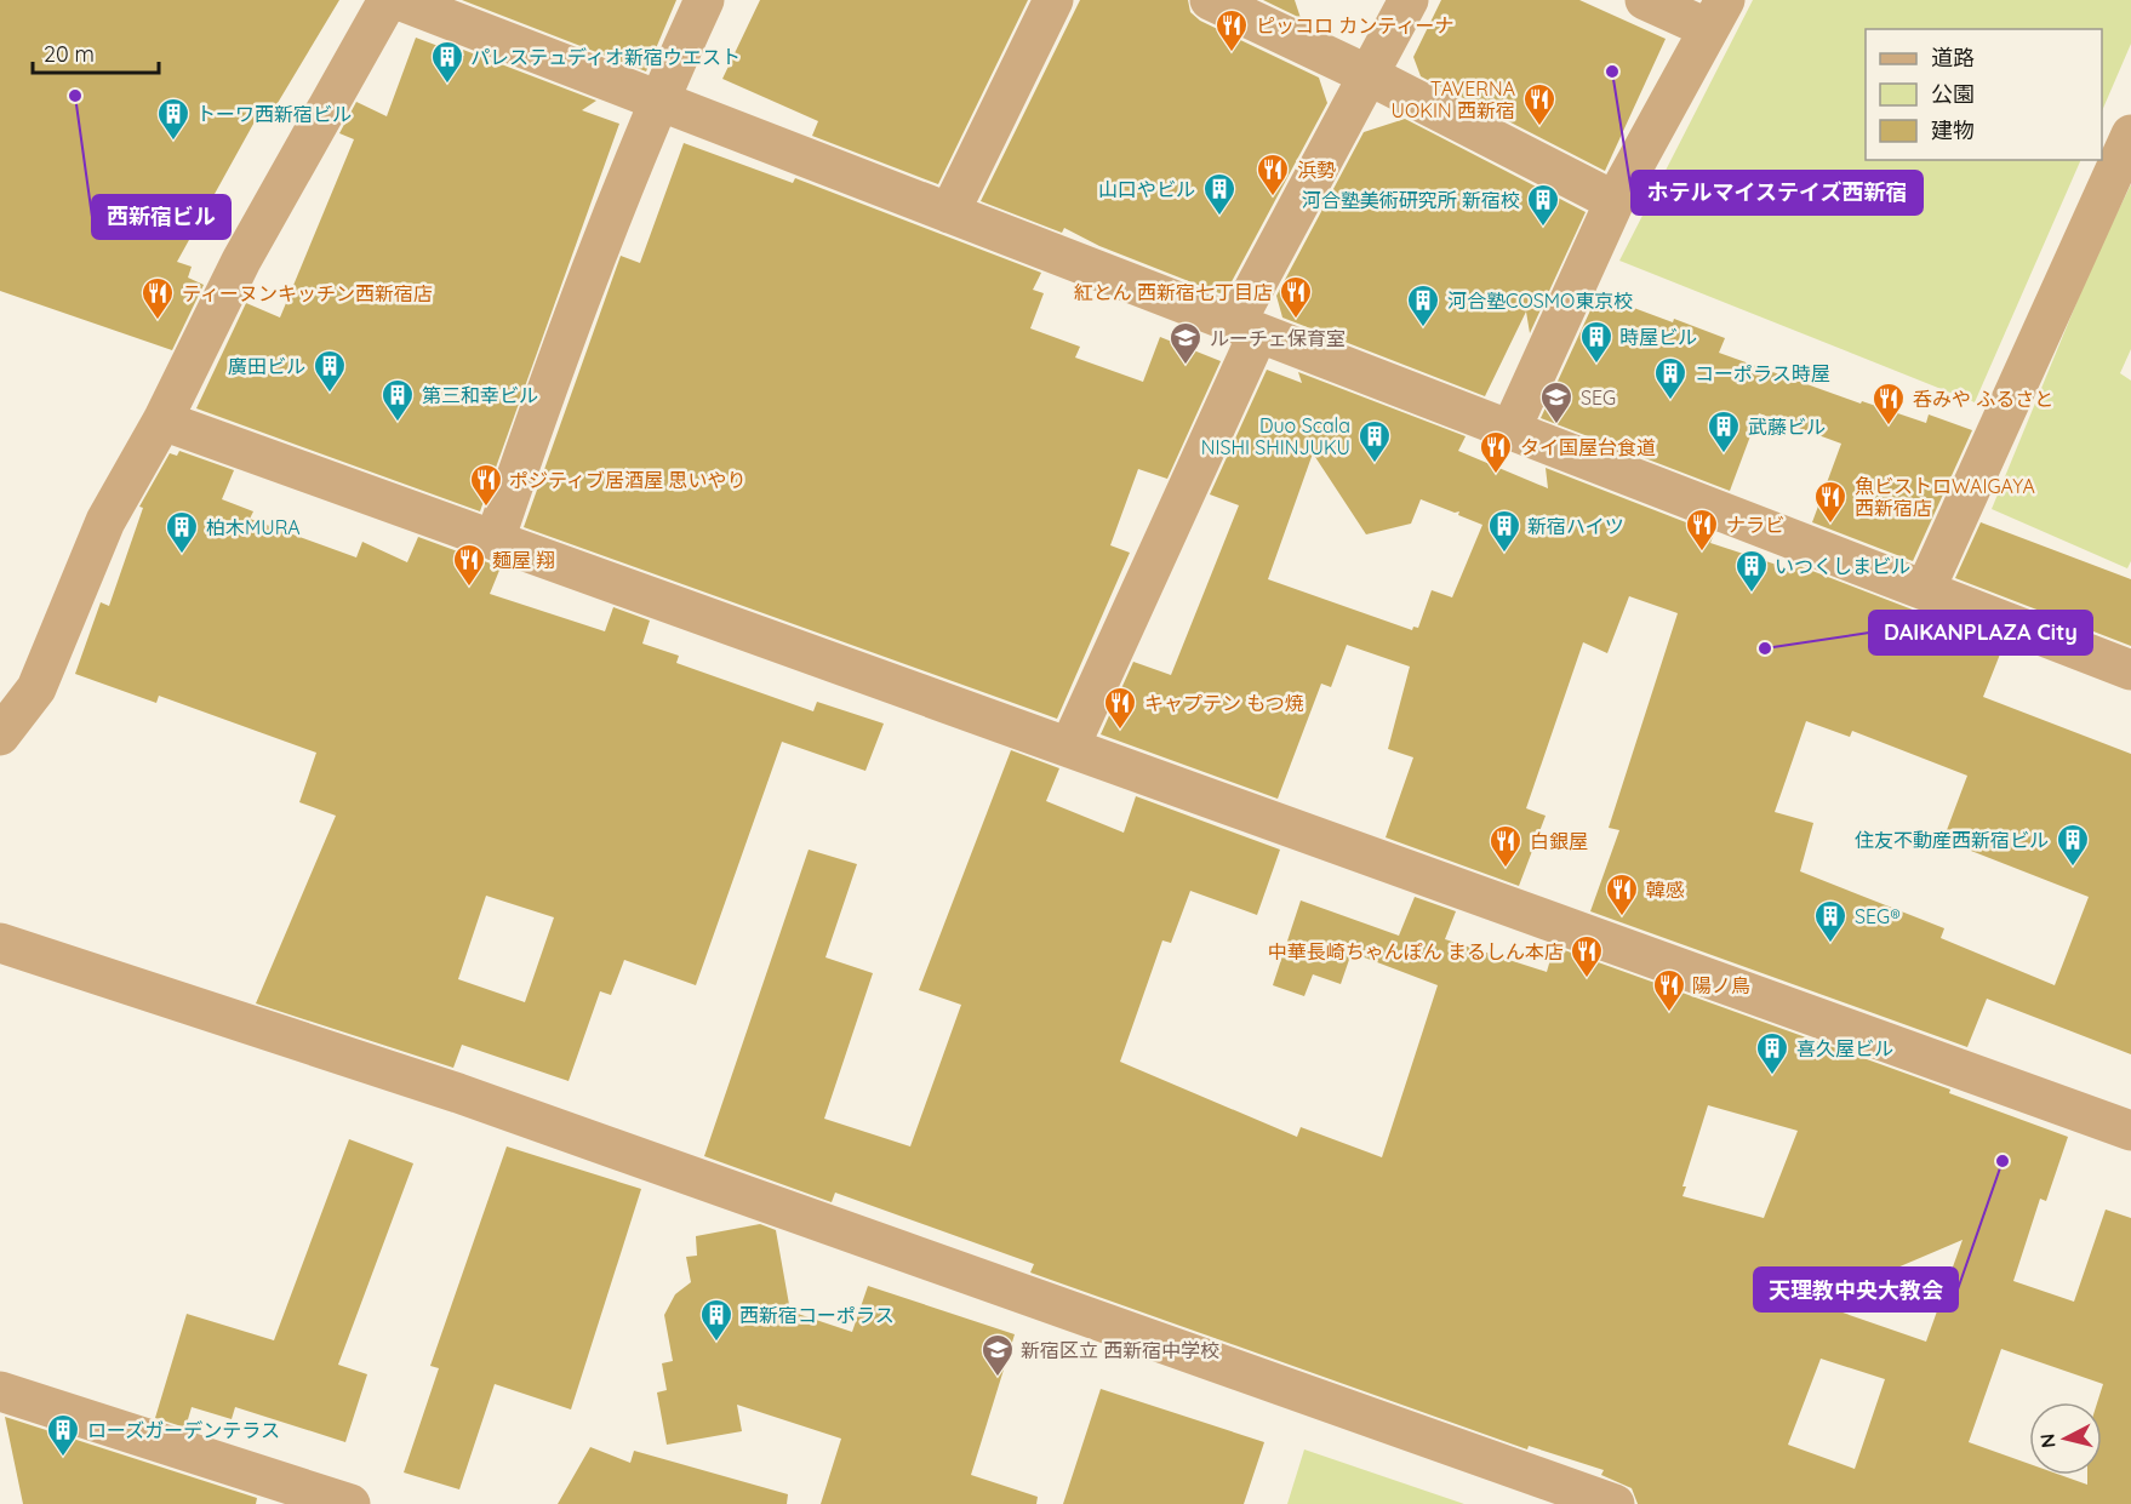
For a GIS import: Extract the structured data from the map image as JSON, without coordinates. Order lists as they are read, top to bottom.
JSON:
{
  "places": {
    "restaurant": [
      "ピッコロ カンティーナ",
      "TAVERNA UOKIN 西新宿",
      "浜勢",
      "紅とん 西新宿七丁目店",
      "ティーヌンキッチン西新宿店",
      "呑みや ふるさと",
      "タイ国屋台食道",
      "ポジティブ居酒屋 思いやり",
      "魚ビストロWAIGAYA 西新宿店",
      "ナラビ",
      "麺屋 翔",
      "キャプテン もつ焼",
      "白銀屋",
      "韓感",
      "中華長崎ちゃんぽん まるしん本店",
      "陽ノ鳥"
    ],
    "other": [
      "ホテルマイステイズ西新宿",
      "西新宿ビル",
      "DAIKANPLAZA City",
      "天理教中央大教会"
    ],
    "building": [
      "パレステュディオ新宿ウエスト",
      "トーワ西新宿ビル",
      "山口やビル",
      "河合塾美術研究所 新宿校",
      "河合塾COSMO東京校",
      "時屋ビル",
      "廣田ビル",
      "コーポラス時屋",
      "第三和幸ビル",
      "武藤ビル",
      "Duo Scala NISHI SHINJUKU",
      "新宿ハイツ",
      "柏木MURA",
      "いつくしまビル",
      "住友不動産西新宿ビル",
      "SEG®",
      "喜久屋ビル",
      "西新宿コーポラス",
      "ローズガーデンテラス"
    ],
    "school or university": ["ルーチェ保育室", "SEG", "新宿区立 西新宿中学校"]
  },
  "legend": ["道路", "公園", "建物"],
  "scale_bar": "20 m",
  "north": "left"
}
